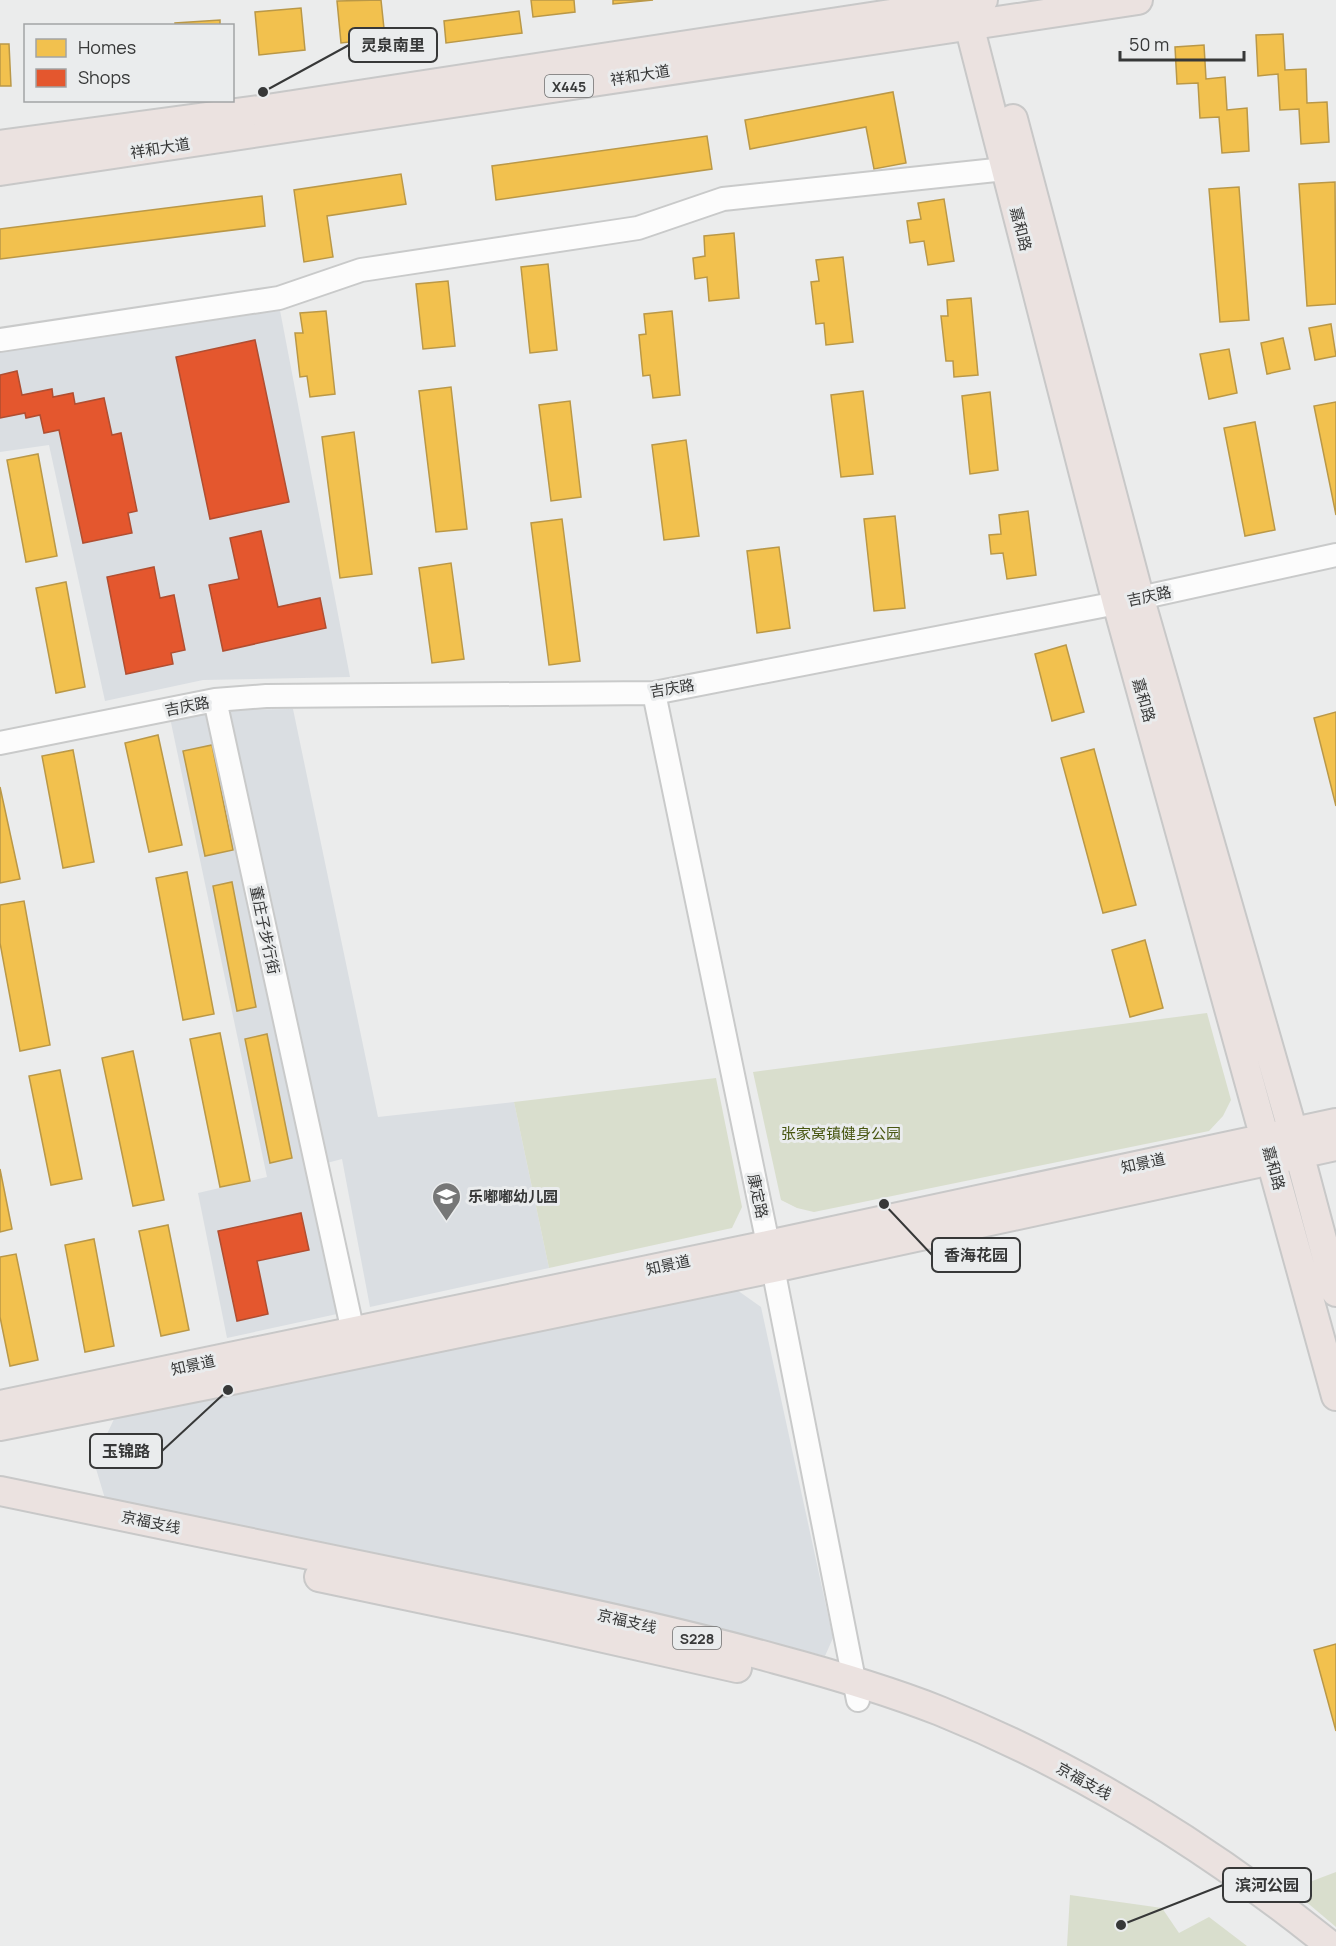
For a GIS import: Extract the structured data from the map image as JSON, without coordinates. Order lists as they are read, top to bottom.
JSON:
{
  "streets": {
    "main road": [
      "祥和大道",
      "X445",
      "嘉和路",
      "知景道",
      "京福支线",
      "S228"
    ],
    "street": ["吉庆路", "董庄子步行街", "康定路"]
  },
  "crossings": [
    ["祥和大道", "嘉和路"],
    ["嘉和路", "吉庆路"],
    ["嘉和路", "知景道"],
    ["吉庆路", "董庄子步行街"],
    ["吉庆路", "康定路"],
    ["董庄子步行街", "知景道"],
    ["知景道", "康定路"],
    ["康定路", "京福支线"]
  ],
  "parks": ["张家窝镇健身公园"],
  "places": {
    "other": [
      "灵泉南里",
      "香海花园",
      "玉锦路",
      "滨河公园"
    ],
    "school or university": ["乐嘟嘟幼儿园"]
  },
  "legend": ["Homes", "Shops"],
  "scale_bar": "50 m"
}
